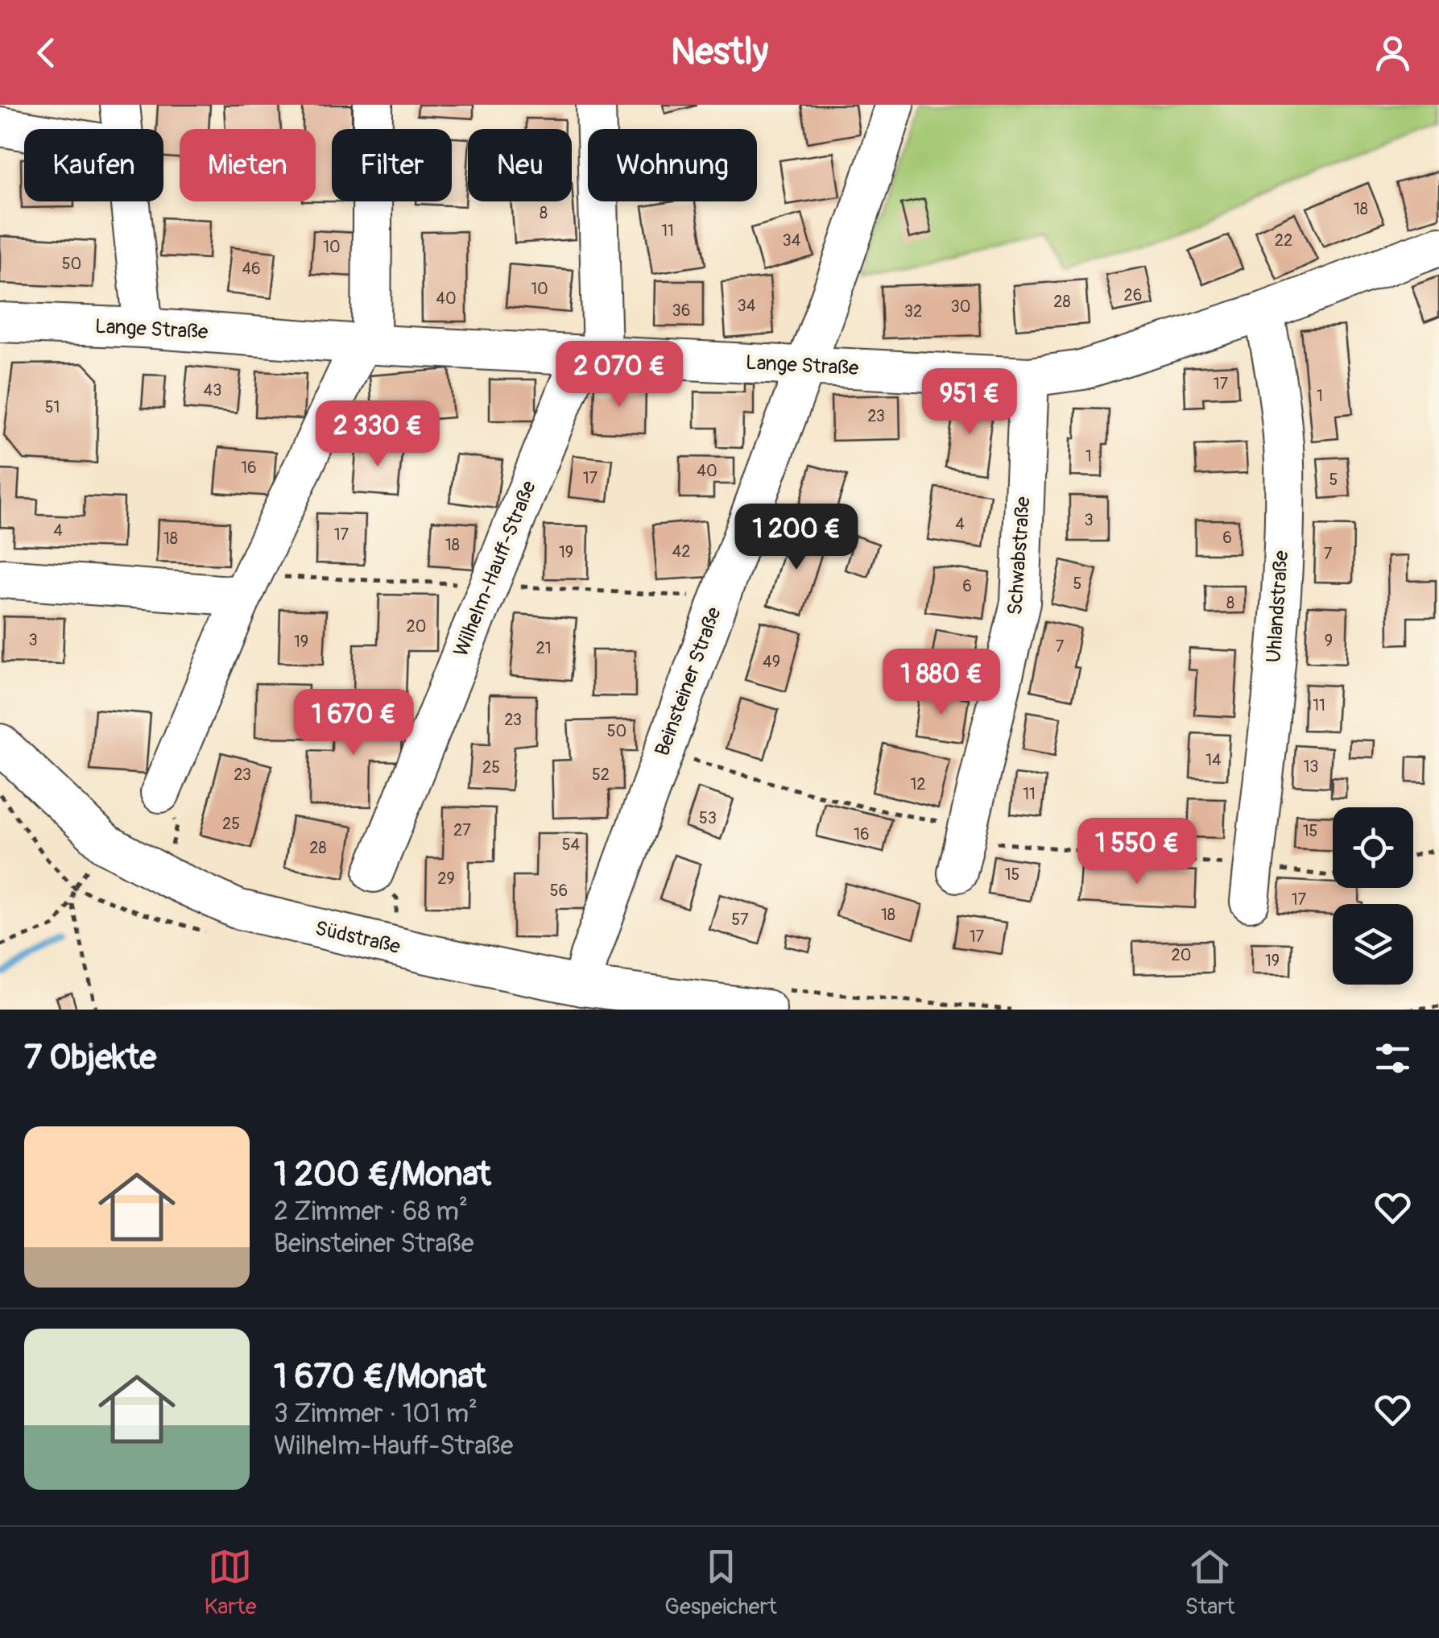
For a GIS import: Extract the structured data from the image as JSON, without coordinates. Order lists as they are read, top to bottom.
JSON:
{
  "streets": {
    "street": [
      "Lange Straße",
      "Schwabstraße",
      "Wilhelm-Hauff-Straße",
      "Uhlandstraße",
      "Beinsteiner Straße",
      "Südstraße"
    ]
  },
  "crossings": [
    ["Lange Straße", "Schwabstraße"],
    ["Lange Straße", "Wilhelm-Hauff-Straße"],
    ["Lange Straße", "Uhlandstraße"],
    ["Lange Straße", "Beinsteiner Straße"],
    ["Beinsteiner Straße", "Südstraße"]
  ],
  "house_numbers": [
    "18",
    "8",
    "11",
    "34",
    "22",
    "10",
    "50",
    "46",
    "10",
    "26",
    "40",
    "28",
    "34",
    "30",
    "36",
    "32",
    "17",
    "43",
    "1",
    "51",
    "23",
    "1",
    "16",
    "40",
    "17",
    "5",
    "3",
    "4",
    "4",
    "17",
    "6",
    "18",
    "18",
    "42",
    "19",
    "7",
    "5",
    "6",
    "8",
    "20",
    "3",
    "9",
    "19",
    "7",
    "21",
    "49",
    "11",
    "23",
    "50",
    "14",
    "13",
    "25",
    "23",
    "52",
    "12",
    "11",
    "53",
    "25",
    "27",
    "15",
    "16",
    "54",
    "28",
    "15",
    "29",
    "56",
    "17",
    "18",
    "57",
    "17",
    "20",
    "19"
  ],
  "page": {
    "header": "Nestly",
    "chip": [
      "Kaufen",
      "Mieten",
      "Filter",
      "Neu",
      "Wohnung"
    ],
    "price": [
      "2 070 €",
      "951 €",
      "2 330 €",
      "1 200 €",
      "1 880 €",
      "1 670 €",
      "1 550 €"
    ],
    "heading": "7 Objekte",
    "list": [
      {
        "name": "1 200 €/Monat",
        "note": "2 Zimmer · 68 m² · Beinsteiner Straße"
      },
      {
        "name": "1 670 €/Monat",
        "note": "3 Zimmer · 101 m² · Wilhelm-Hauff-Straße"
      }
    ],
    "tabs": ["Karte", "Gespeichert", "Start"]
  }
}
